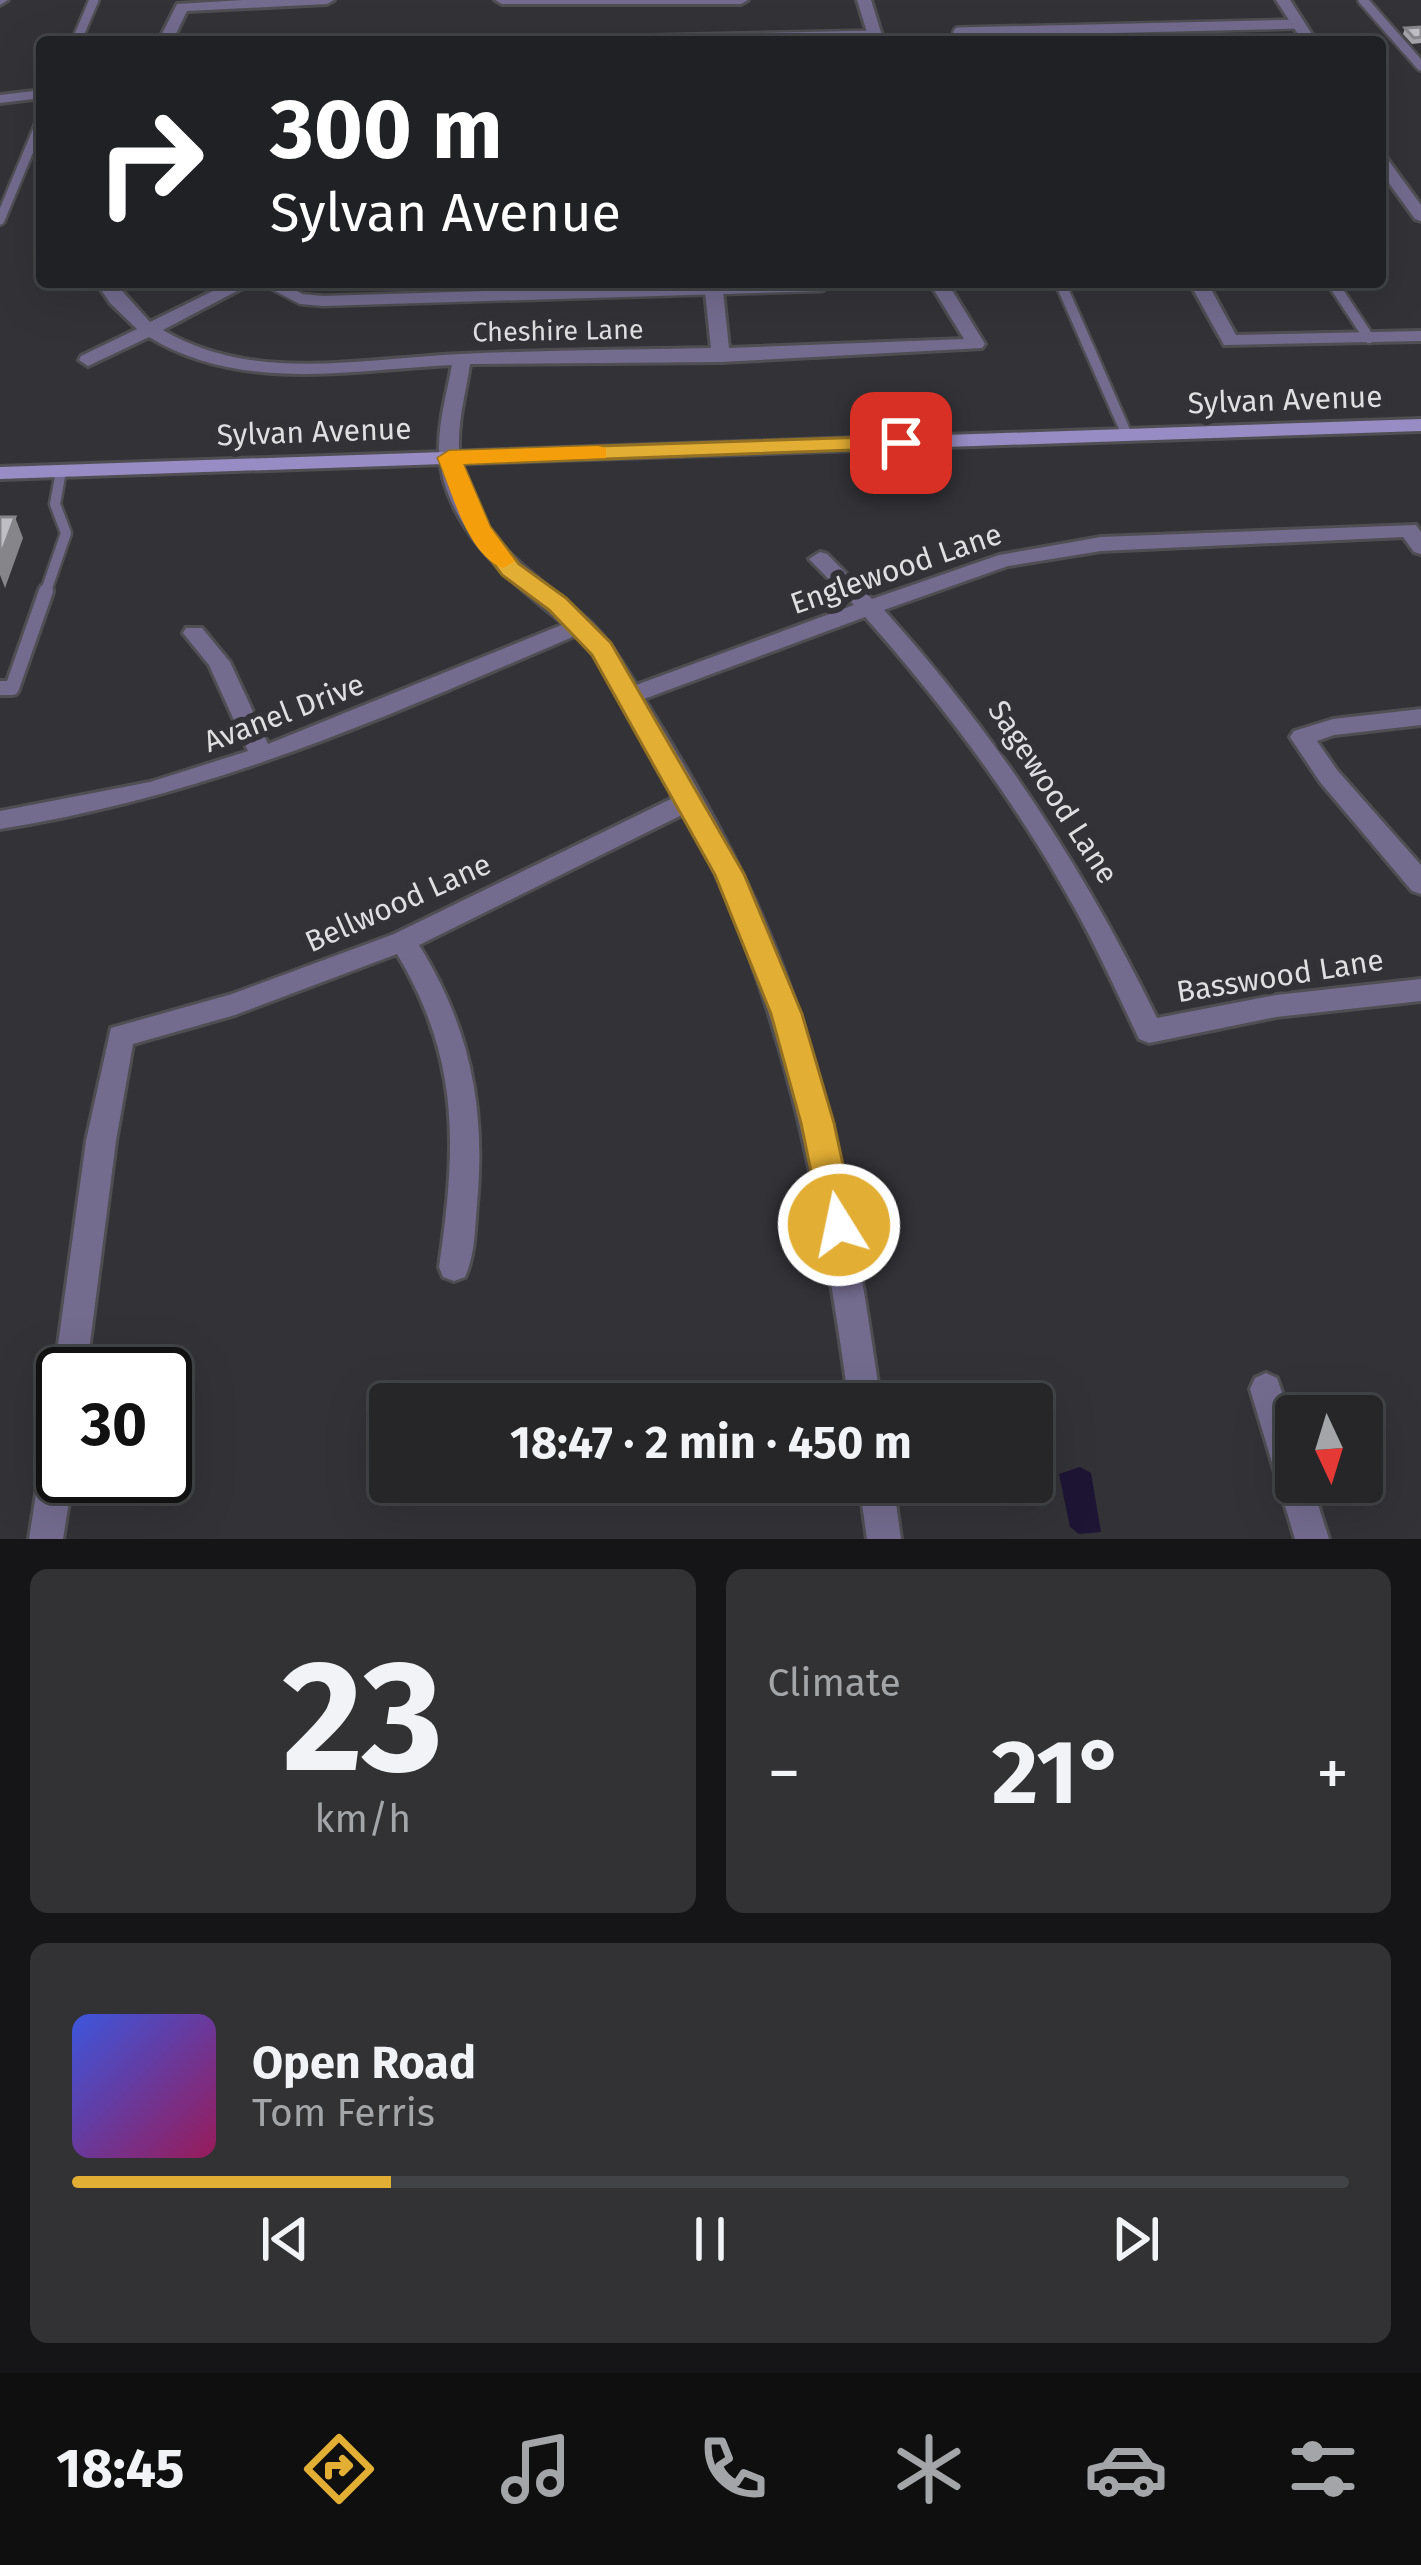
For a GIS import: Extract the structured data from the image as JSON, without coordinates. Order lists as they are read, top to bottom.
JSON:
{
  "streets": {
    "main road": ["Sylvan Avenue"],
    "street": [
      "Cheshire Lane",
      "Englewood Lane",
      "Avanel Drive",
      "Sagewood Lane",
      "Bellwood Lane",
      "Basswood Lane"
    ]
  },
  "crossings": [
    ["Englewood Lane", "Sagewood Lane"],
    ["Sagewood Lane", "Basswood Lane"]
  ],
  "north": "bottom",
  "page": {
    "turn": ["300 m", "Sylvan Avenue"],
    "limit": "30",
    "trip": "18:47 · 2 min · 450 m",
    "tile": [
      ["23", "km/h"],
      "Climate"
    ],
    "heat": ["−", "21°", "+"],
    "song": ["Open Road", "Tom Ferris"],
    "tabs": "18:45"
  }
}
